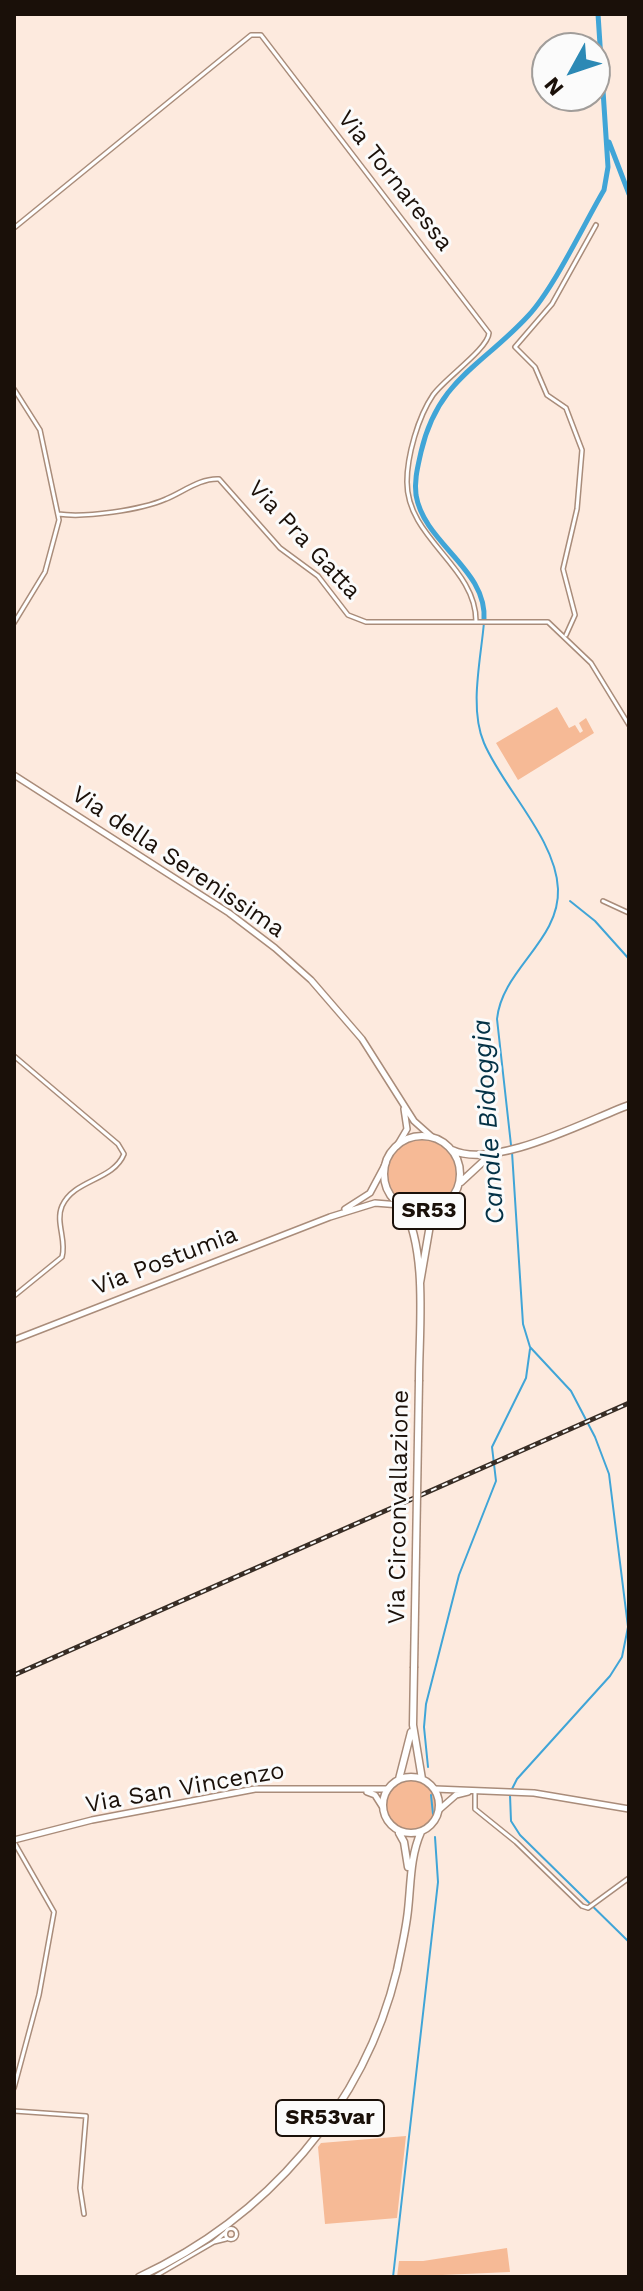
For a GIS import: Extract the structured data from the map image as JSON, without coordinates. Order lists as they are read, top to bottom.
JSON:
{
  "streets": {
    "main road": [
      "Via della Serenissima",
      "SR53",
      "Via Postumia",
      "Via Circonvallazione",
      "Via San Vincenzo",
      "SR53var"
    ],
    "street": ["Via Tornaressa", "Via Pra Gatta"]
  },
  "crossings": [
    ["Via Tornaressa", "Via Pra Gatta"],
    ["Via della Serenissima", "SR53"],
    ["Via della Serenissima", "Via Postumia"],
    ["Via della Serenissima", "Via Circonvallazione"],
    ["SR53", "Via Postumia"],
    ["SR53", "Via Circonvallazione"],
    ["Via Postumia", "Via Circonvallazione"],
    ["Via Circonvallazione", "Via San Vincenzo"],
    ["Via Circonvallazione", "SR53var"],
    ["Via San Vincenzo", "SR53var"]
  ],
  "water": ["Canale Bidoggia"],
  "north": "bottom left"
}
